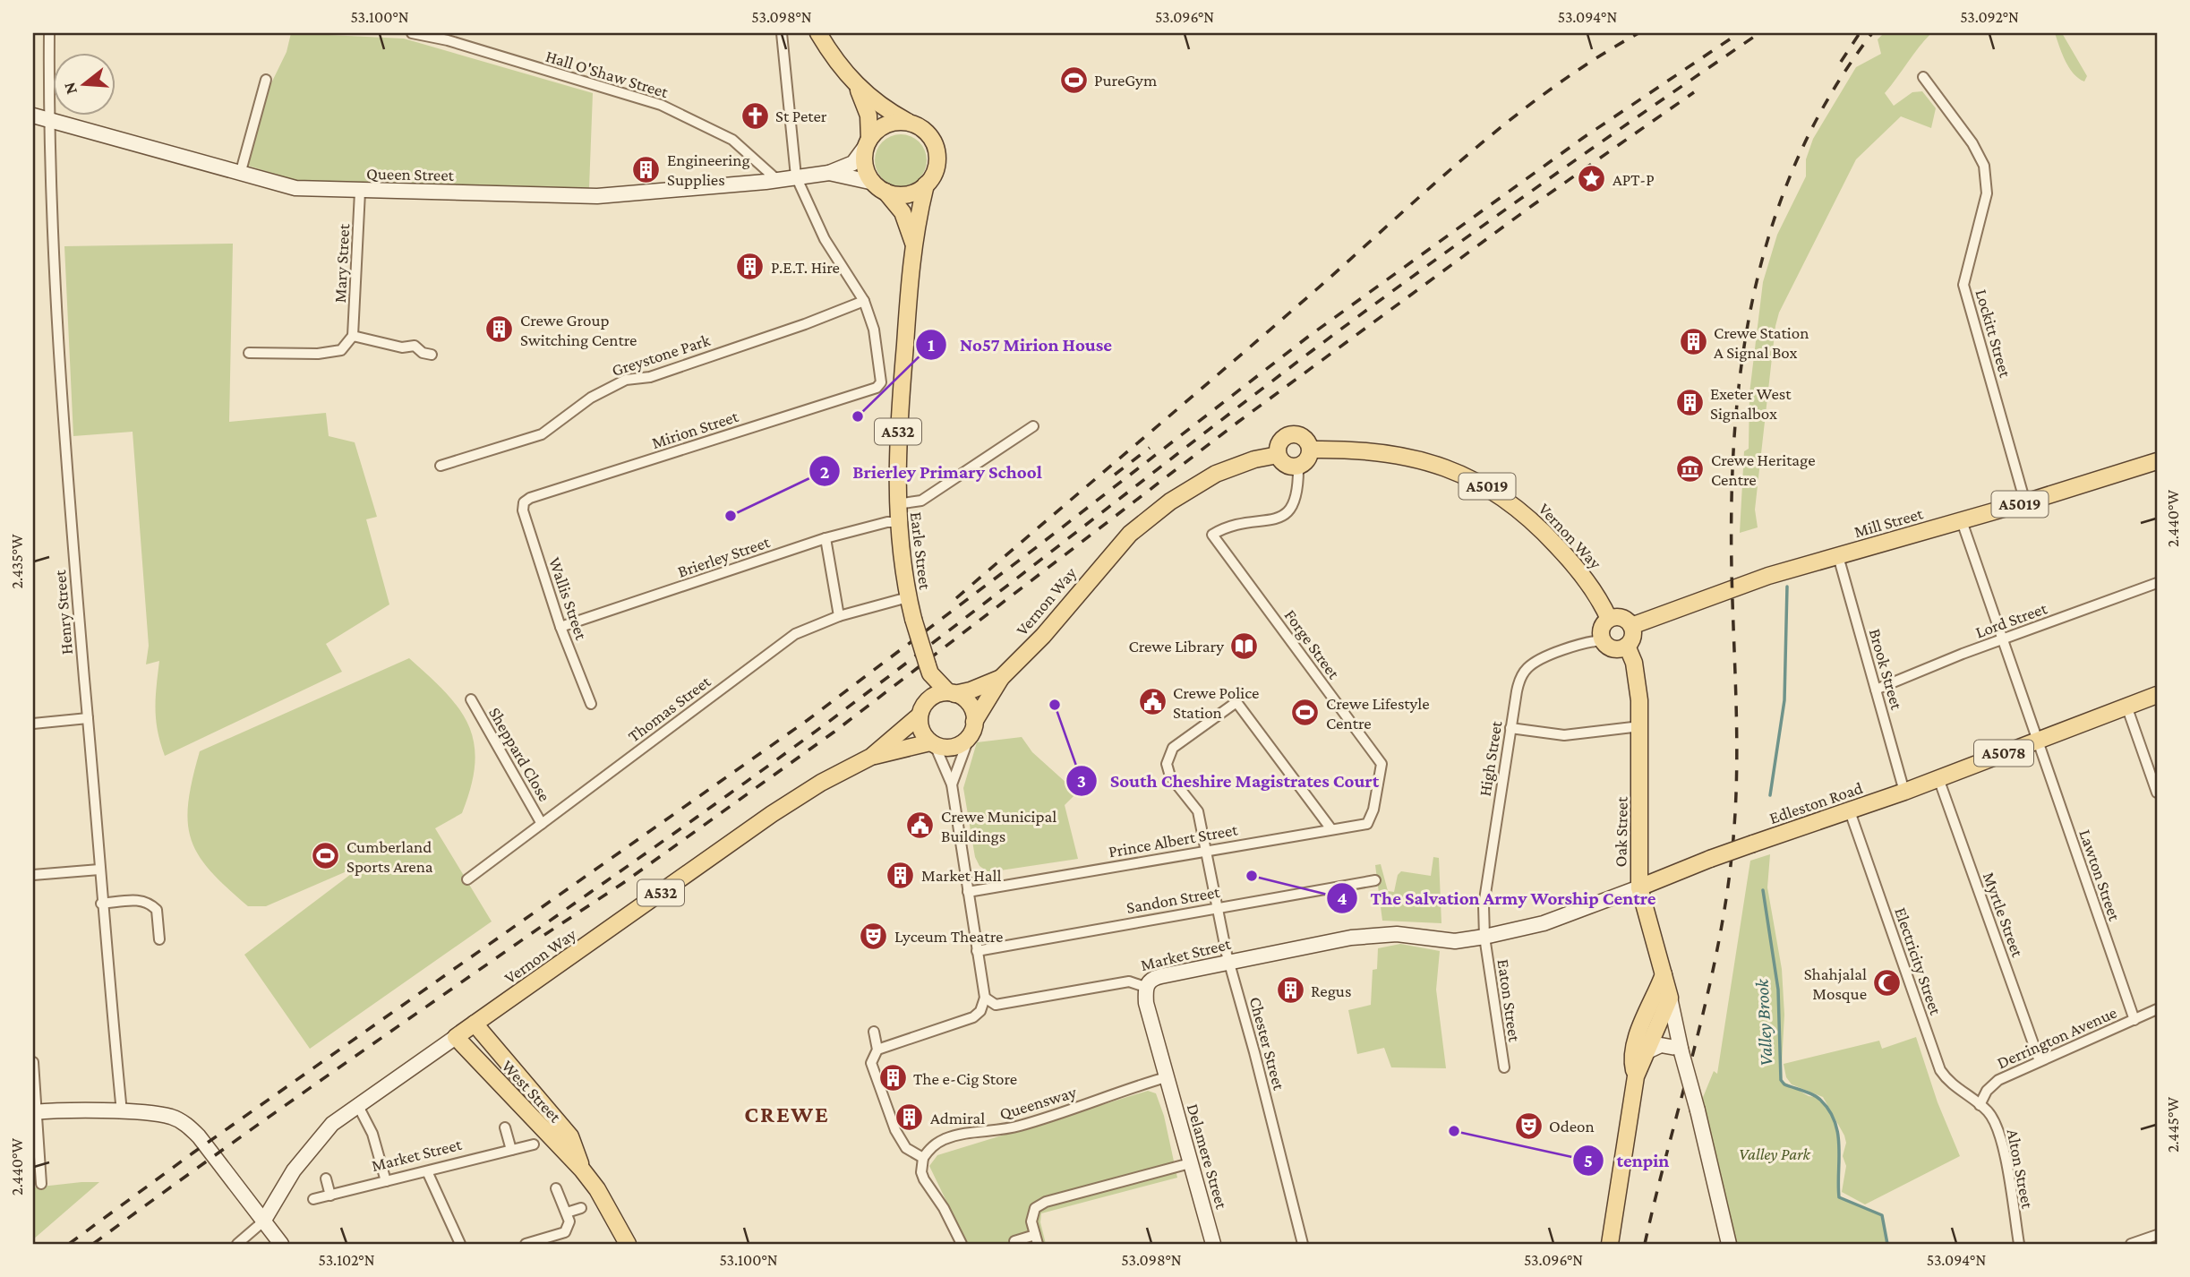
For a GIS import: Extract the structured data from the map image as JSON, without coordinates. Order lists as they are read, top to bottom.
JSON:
{
  "streets": {
    "main road": [
      "A532",
      "A5019",
      "Mill Street",
      "Vernon Way",
      "Earle Street",
      "A5078",
      "Edleston Road",
      "Oak Street",
      "West Street"
    ],
    "street": [
      "Hall O'Shaw Street",
      "Queen Street",
      "Mary Street",
      "Lockitt Street",
      "Greystone Park",
      "Mirion Street",
      "Brierley Street",
      "Wallis Street",
      "Henry Street",
      "Lord Street",
      "Forge Street",
      "Brook Street",
      "Thomas Street",
      "Sheppard Close",
      "High Street",
      "Prince Albert Street",
      "Lawton Street",
      "Sandon Street",
      "Myrtle Street",
      "Market Street",
      "Electricity Street",
      "Eaton Street",
      "Derrington Avenue",
      "Chester Street",
      "Queensway",
      "Delamere Street",
      "Alton Street"
    ]
  },
  "crossings": [
    ["Hall O'Shaw Street", "Queen Street"],
    ["Queen Street", "Mary Street"],
    ["Queen Street", "Henry Street"],
    ["Lockitt Street", "Mill Street"],
    ["Greystone Park", "Mirion Street"],
    ["Mirion Street", "Wallis Street"],
    ["Mill Street", "Vernon Way"],
    ["Mill Street", "Brook Street"],
    ["Mill Street", "High Street"],
    ["Mill Street", "Oak Street"],
    ["Mill Street", "Lawton Street"],
    ["Vernon Way", "Earle Street"],
    ["Vernon Way", "Forge Street"],
    ["Vernon Way", "High Street"],
    ["Vernon Way", "Oak Street"],
    ["Vernon Way", "West Street"],
    ["Earle Street", "Brierley Street"],
    ["Earle Street", "Thomas Street"],
    ["Brierley Street", "Wallis Street"],
    ["Lord Street", "Brook Street"],
    ["Lord Street", "Lawton Street"],
    ["Forge Street", "Prince Albert Street"],
    ["Brook Street", "Edleston Road"],
    ["Thomas Street", "Sheppard Close"],
    ["High Street", "Edleston Road"],
    ["High Street", "Oak Street"],
    ["High Street", "Market Street"],
    ["High Street", "Eaton Street"],
    ["Edleston Road", "Oak Street"],
    ["Edleston Road", "Lawton Street"],
    ["Edleston Road", "Myrtle Street"],
    ["Edleston Road", "Market Street"],
    ["Edleston Road", "Electricity Street"],
    ["Edleston Road", "Eaton Street"],
    ["Prince Albert Street", "Chester Street"],
    ["Lawton Street", "Derrington Avenue"],
    ["Sandon Street", "Chester Street"],
    ["Myrtle Street", "Derrington Avenue"],
    ["Market Street", "Eaton Street"],
    ["Market Street", "Chester Street"],
    ["Market Street", "Delamere Street"],
    ["Electricity Street", "Derrington Avenue"],
    ["Electricity Street", "Alton Street"],
    ["Derrington Avenue", "Alton Street"],
    ["Queensway", "Delamere Street"]
  ],
  "districts": ["CREWE"],
  "water": ["Valley Brook"],
  "parks": ["Valley Park"],
  "places": {
    "sports": ["PureGym", "Crewe Lifestyle Centre", "Cumberland Sports Arena"],
    "church": ["St Peter"],
    "building": [
      "Engineering Supplies",
      "P.E.T. Hire",
      "Crewe Group Switching Centre",
      "Crewe Station A Signal Box",
      "Exeter West Signalbox",
      "Market Hall",
      "Regus",
      "The e-Cig Store",
      "Admiral"
    ],
    "place": ["APT-P"],
    "other": [
      "No57 Mirion House",
      "Brierley Primary School",
      "South Cheshire Magistrates Court",
      "The Salvation Army Worship Centre",
      "tenpin"
    ],
    "museum": ["Crewe Heritage Centre"],
    "library": ["Crewe Library"],
    "public building": ["Crewe Police Station", "Crewe Municipal Buildings"],
    "theatre": ["Lyceum Theatre", "Odeon"],
    "mosque": ["Shahjalal Mosque"]
  },
  "north": "left",
  "coordinates": [
    "53.100°N",
    "53.098°N",
    "53.096°N",
    "53.094°N",
    "53.092°N",
    "2.440°W",
    "2.435°W",
    "2.445°W",
    "53.102°N"
  ]
}
